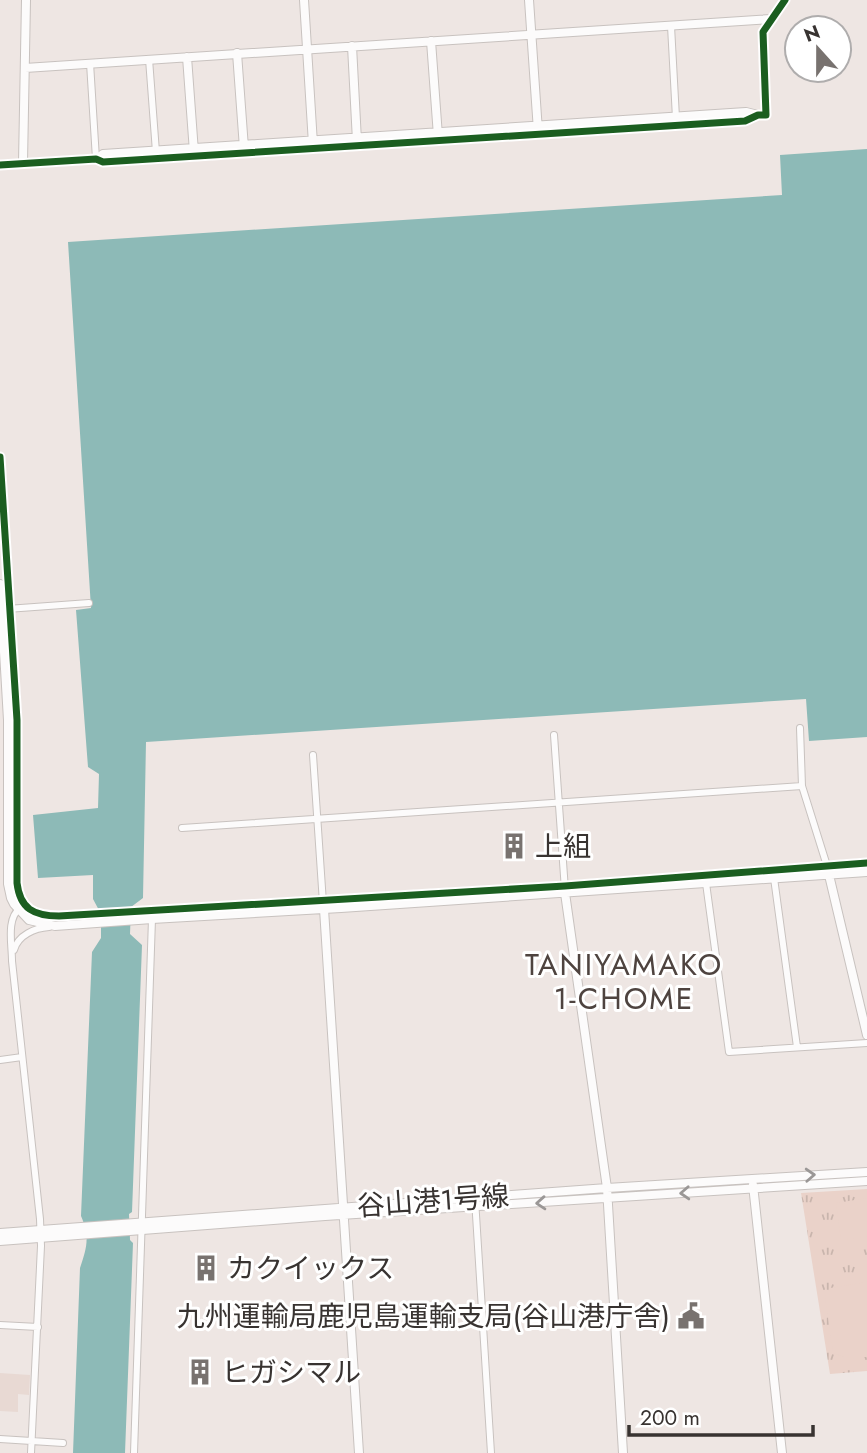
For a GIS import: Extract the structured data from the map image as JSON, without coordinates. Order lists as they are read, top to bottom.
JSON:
{
  "streets": {
    "street": ["谷山港1号線"]
  },
  "districts": ["TANIYAMAKO 1-CHOME"],
  "places": {
    "building": ["上組", "カクイックス", "ヒガシマル"],
    "public building": ["九州運輸局鹿児島運輸支局(谷山港庁舎)"]
  },
  "scale_bar": "200 m",
  "north": "top"
}
